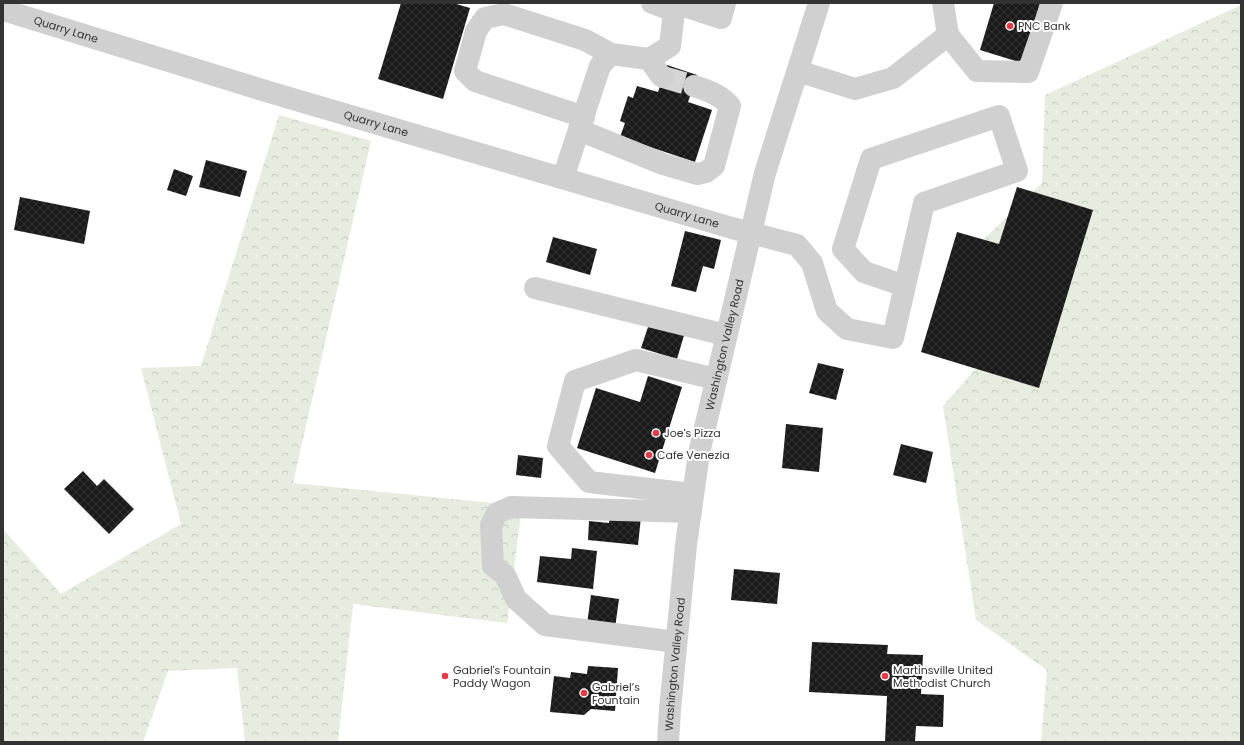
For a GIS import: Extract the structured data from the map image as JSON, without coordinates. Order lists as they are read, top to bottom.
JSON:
{
  "streets": {
    "street": ["Quarry Lane", "Washington Valley Road"]
  },
  "crossings": [
    ["Quarry Lane", "Washington Valley Road"]
  ],
  "places": [
    "PNC Bank",
    "Joe's Pizza",
    "Cafe Venezia",
    "Gabriel's Fountain Paddy Wagon",
    "Martinsville United Methodist Church",
    "Gabriel’s Fountain"
  ]
}
